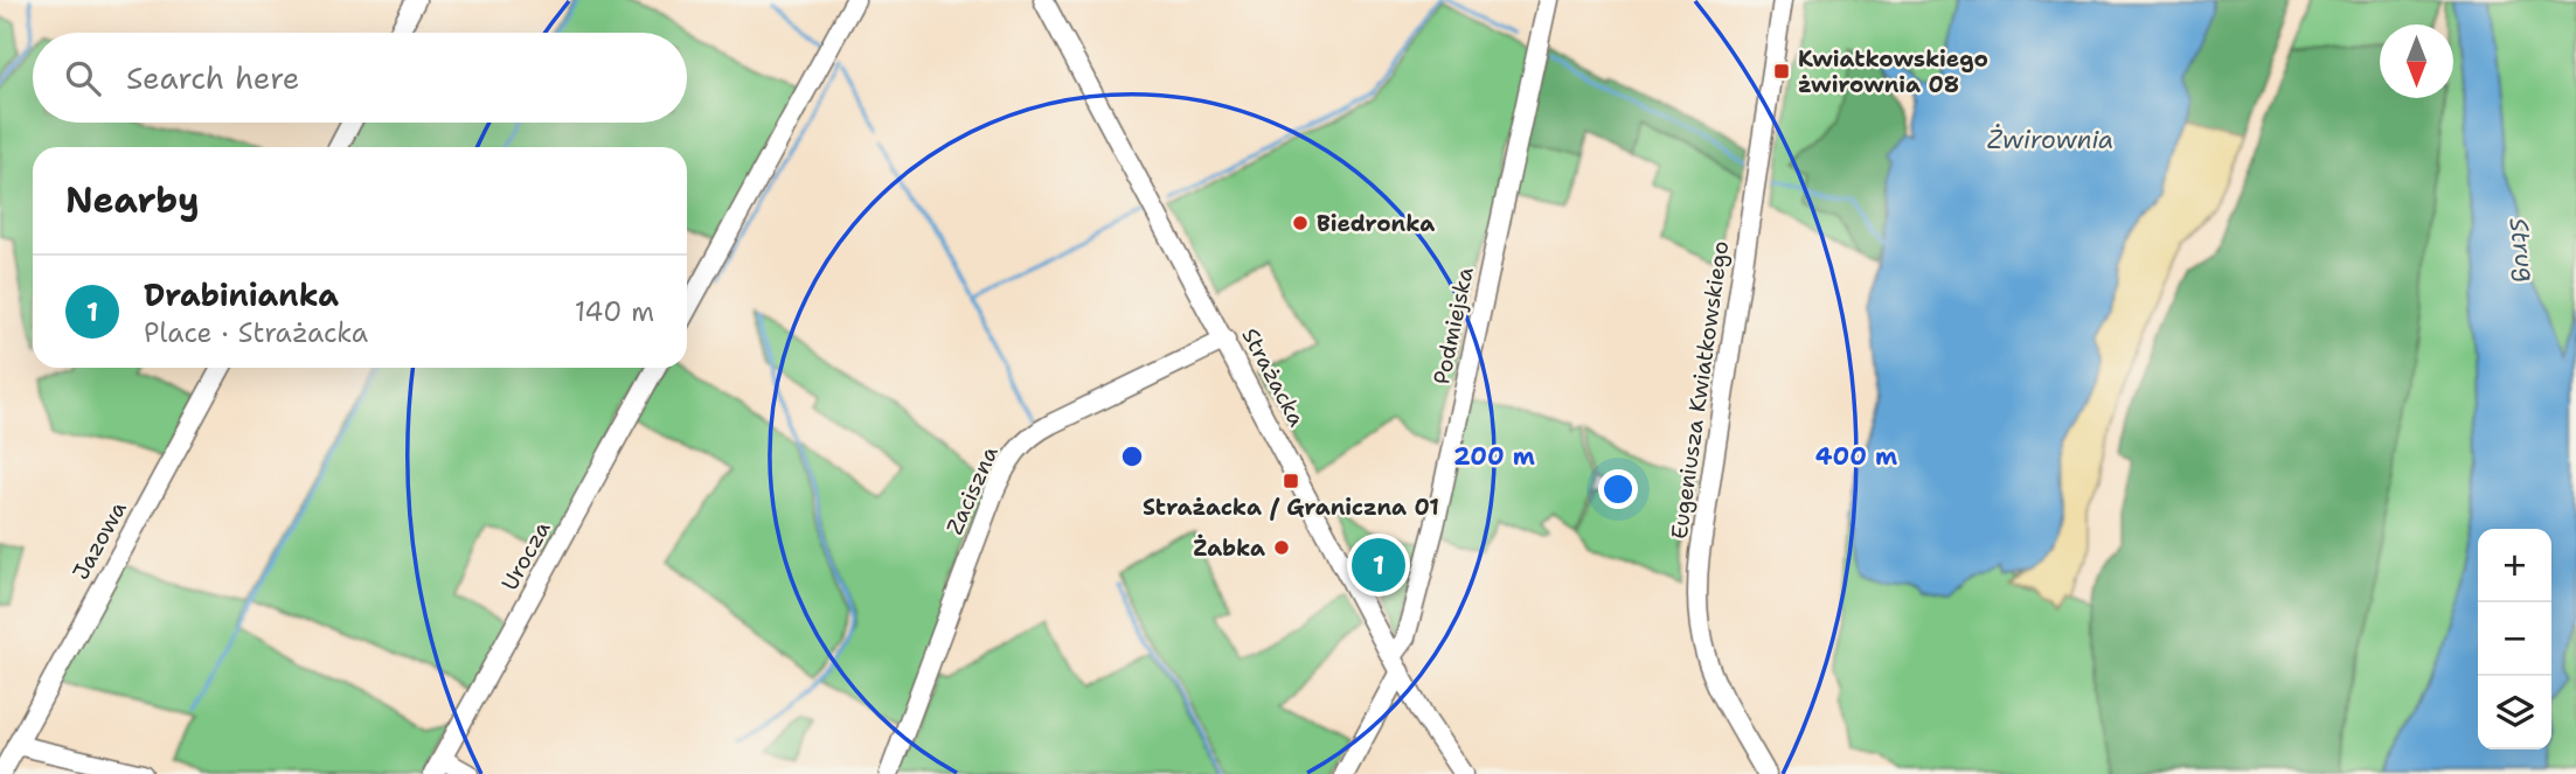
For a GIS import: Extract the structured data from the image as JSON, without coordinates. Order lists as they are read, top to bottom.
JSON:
{
  "streets": {
    "street": [
      "Podmiejska",
      "Strażacka",
      "Eugeniusza Kwiatkowskiego",
      "Zaciszna",
      "Jazowa",
      "Urocza"
    ]
  },
  "crossings": [
    ["Podmiejska", "Strażacka"],
    ["Strażacka", "Zaciszna"]
  ],
  "water": ["Żwirownia", "Strug"],
  "places": {
    "transit": ["Kwiatkowskiego żwirownia 08", "Strażacka / Graniczna 01"],
    "other": ["Biedronka", "Żabka"]
  },
  "north": "bottom",
  "page": {
    "search": "Search here",
    "heading": "Nearby",
    "list": [
      {
        "mark": "1",
        "name": "Drabinianka",
        "note": "Place · Strażacka",
        "value": "140 m"
      }
    ],
    "map_buttons": ["+", "−"],
    "pins": "1"
  },
  "rings": ["200 m", "400 m"]
}
